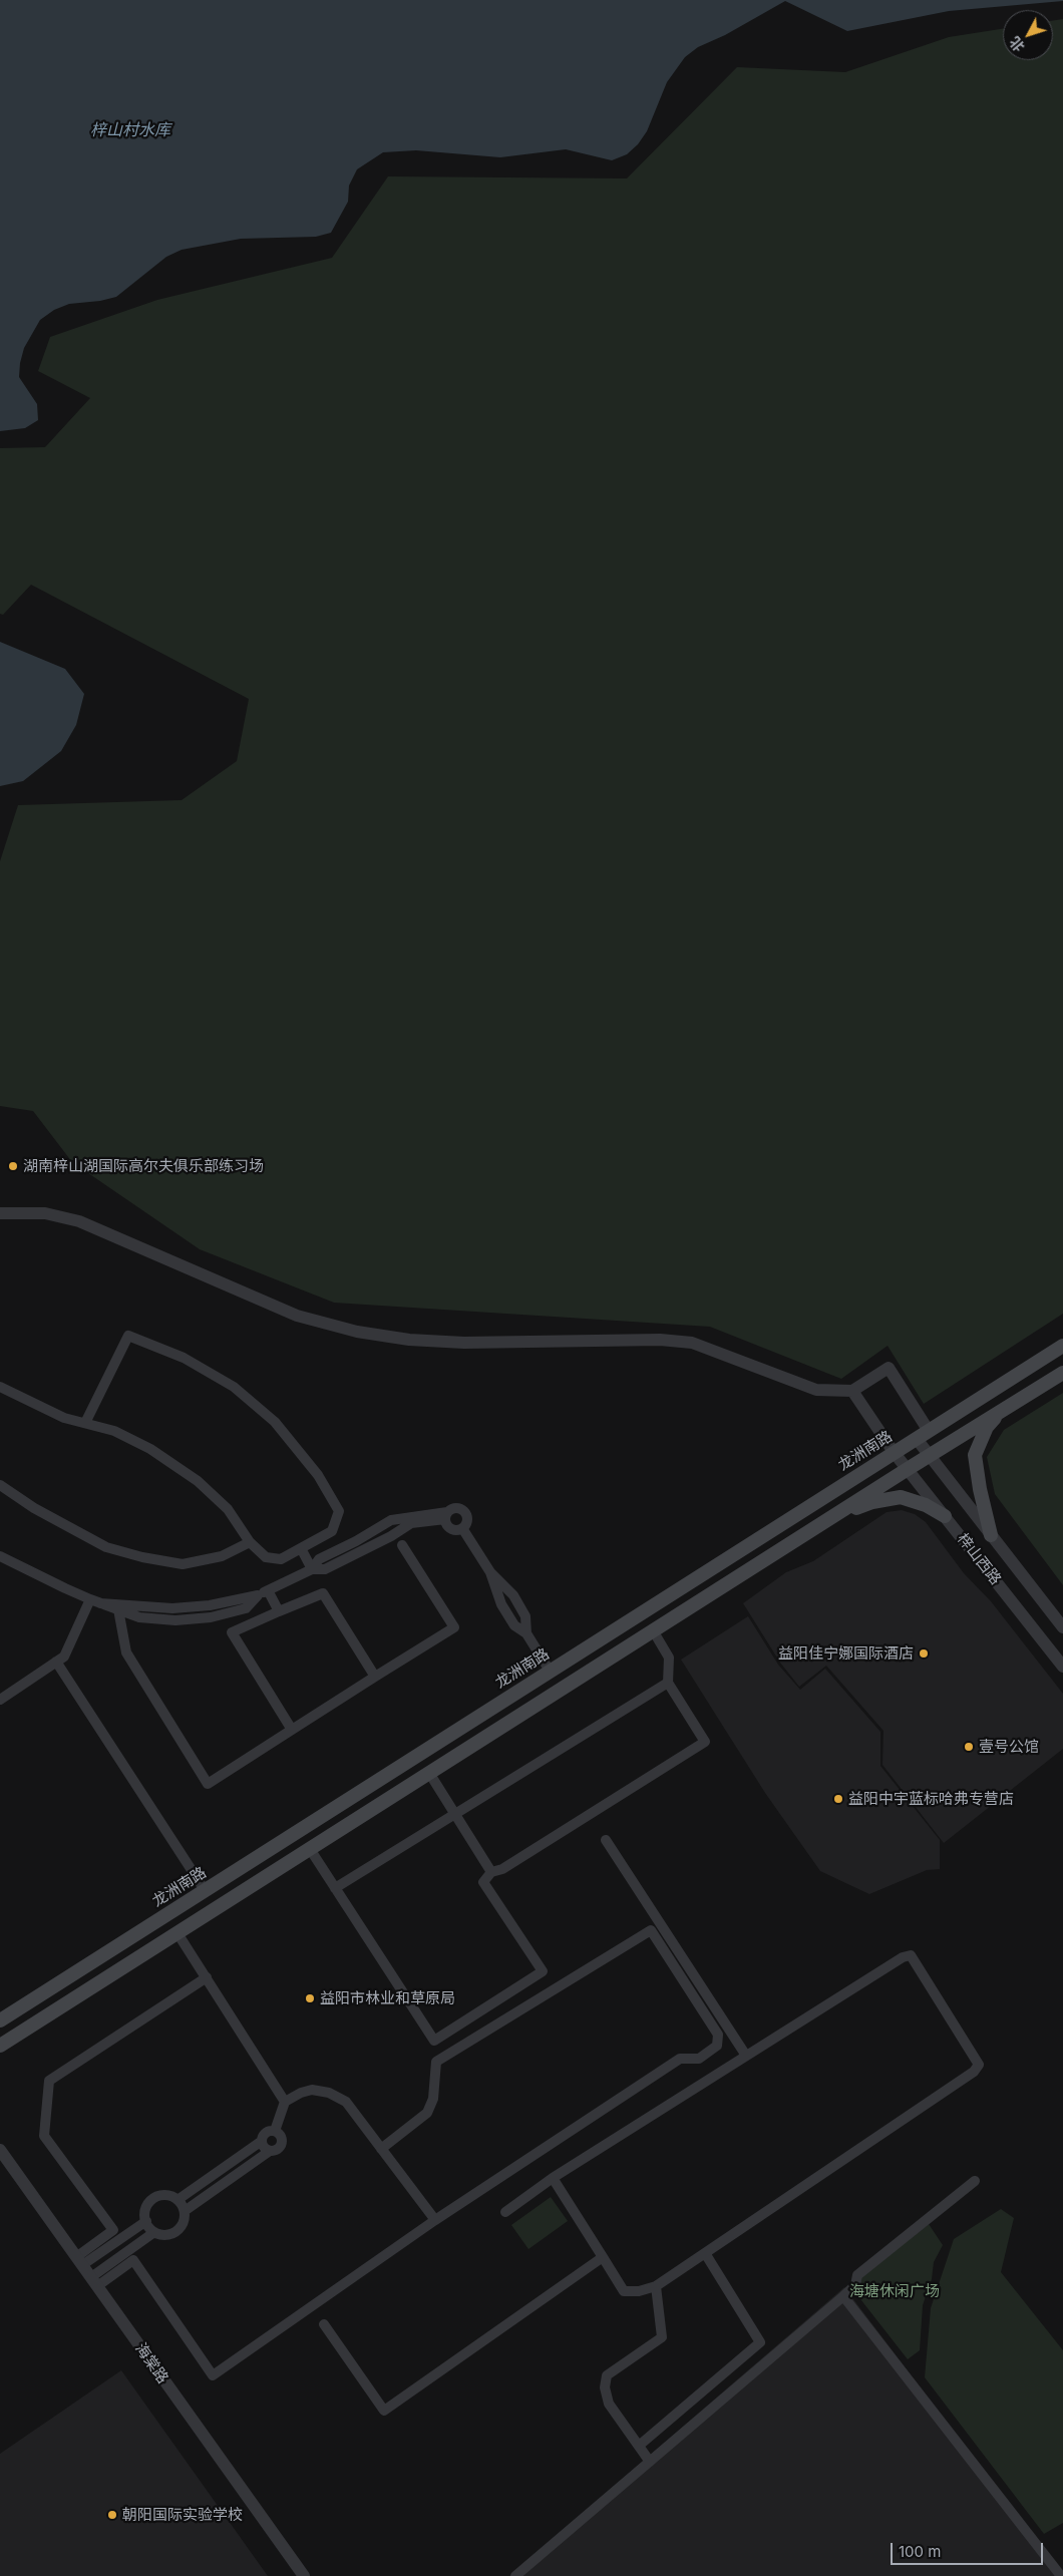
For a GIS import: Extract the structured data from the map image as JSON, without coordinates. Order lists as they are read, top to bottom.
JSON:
{
  "streets": {
    "main road": ["龙洲南路"],
    "street": ["梓山西路", "海棠路"]
  },
  "crossings": [
    ["龙洲南路", "梓山西路"]
  ],
  "water": ["梓山村水库"],
  "parks": ["海塘休闲广场"],
  "places": [
    "湖南梓山湖国际高尔夫俱乐部练习场",
    "益阳佳宁娜国际酒店",
    "壹号公馆",
    "益阳中宇蓝标哈弗专营店",
    "益阳市林业和草原局",
    "朝阳国际实验学校"
  ],
  "scale_bar": "100 m",
  "north": "bottom left"
}
